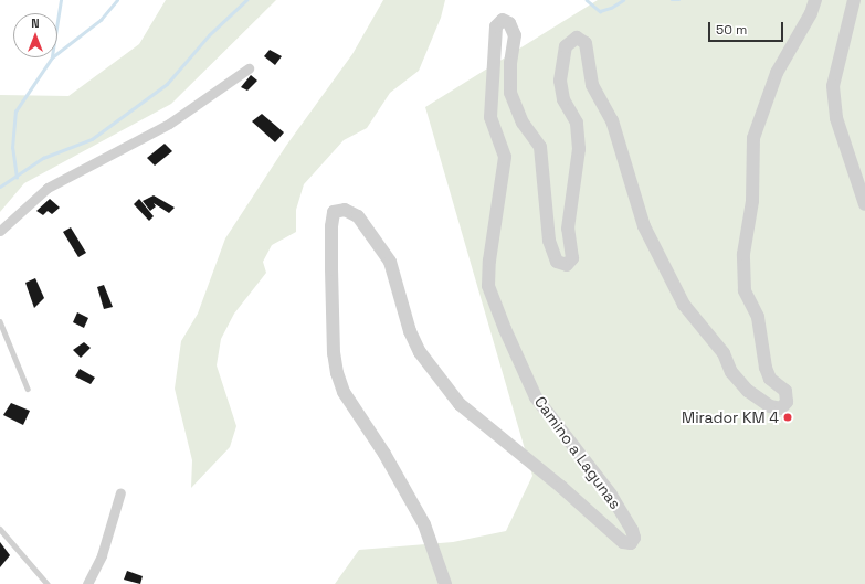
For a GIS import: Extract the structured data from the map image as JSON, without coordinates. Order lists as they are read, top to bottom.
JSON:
{
  "streets": {
    "street": ["Camino a Lagunas"]
  },
  "places": ["Mirador KM 4"],
  "scale_bar": "50 m",
  "north": "top"
}
